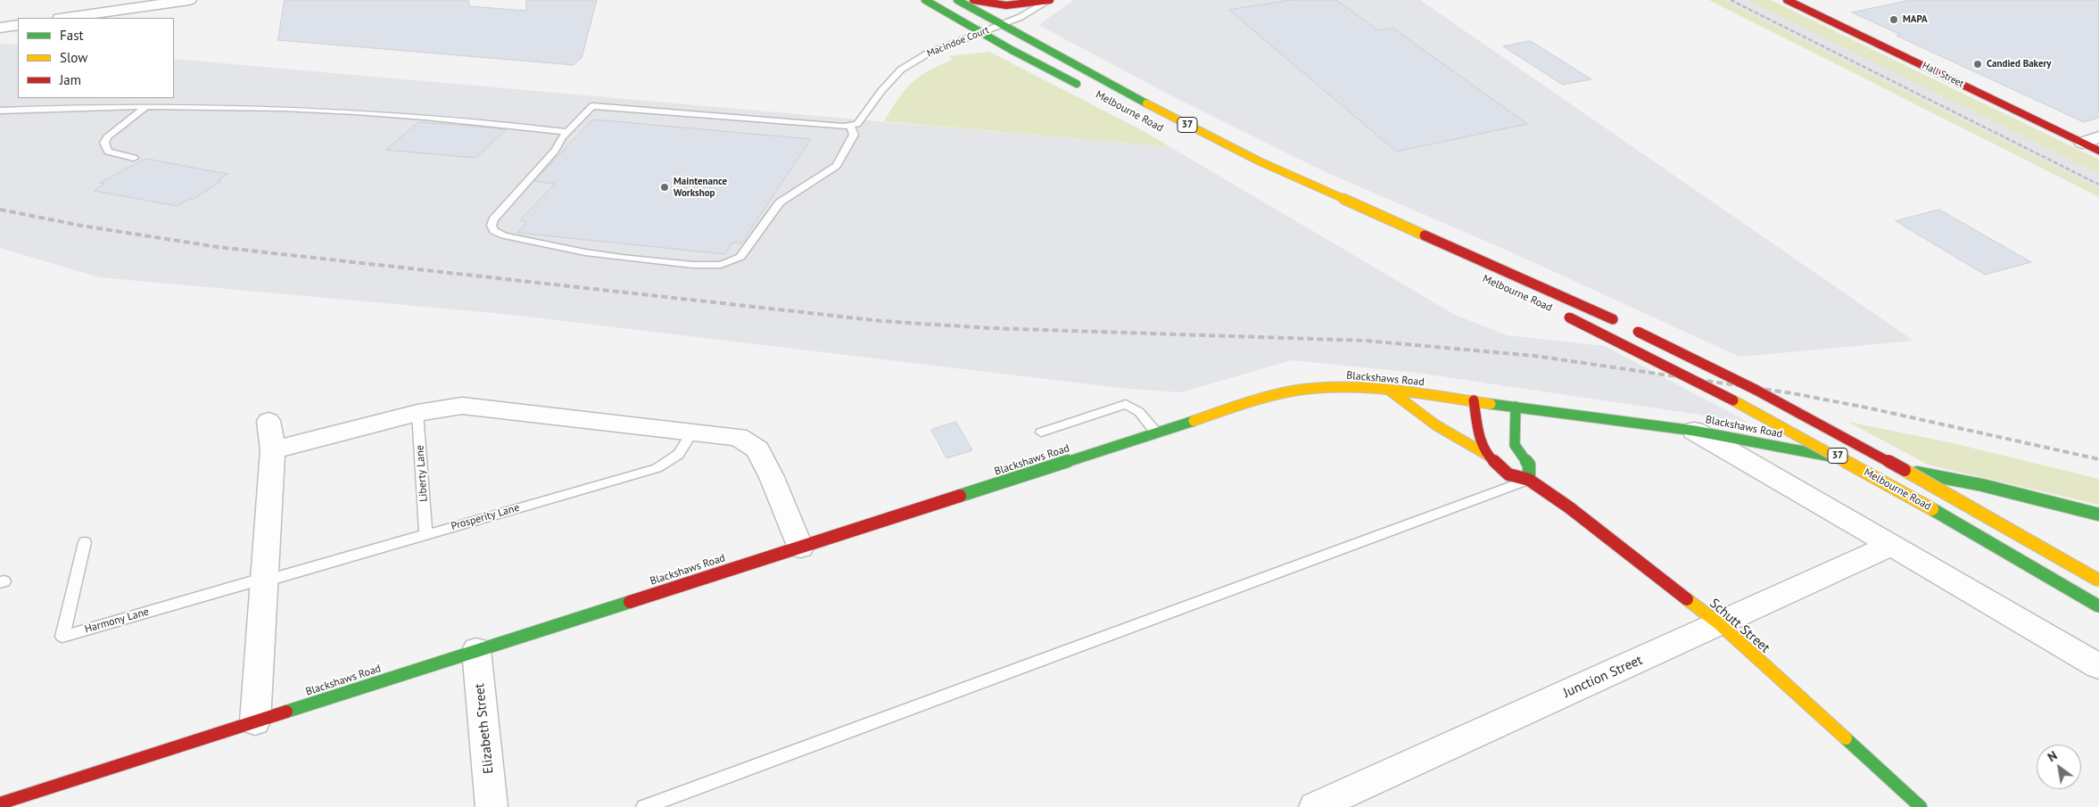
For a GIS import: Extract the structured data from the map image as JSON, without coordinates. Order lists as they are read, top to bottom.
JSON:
{
  "streets": {
    "main road": [
      "Hall Street",
      "Melbourne Road",
      "37",
      "Blackshaws Road",
      "Schutt Street"
    ],
    "street": ["Junction Street", "Elizabeth Street"],
    "lane": [
      "Macindoe Court",
      "Liberty Lane",
      "Prosperity Lane",
      "Harmony Lane"
    ]
  },
  "crossings": [
    ["Macindoe Court", "Melbourne Road"],
    ["Blackshaws Road", "Schutt Street"],
    ["Blackshaws Road", "Elizabeth Street"],
    ["Liberty Lane", "Prosperity Lane"],
    ["Prosperity Lane", "Harmony Lane"],
    ["Schutt Street", "Junction Street"]
  ],
  "places": ["MAPA", "Candied Bakery", "Maintenance Workshop"],
  "legend": ["Fast", "Slow", "Jam"],
  "north": "top left"
}
